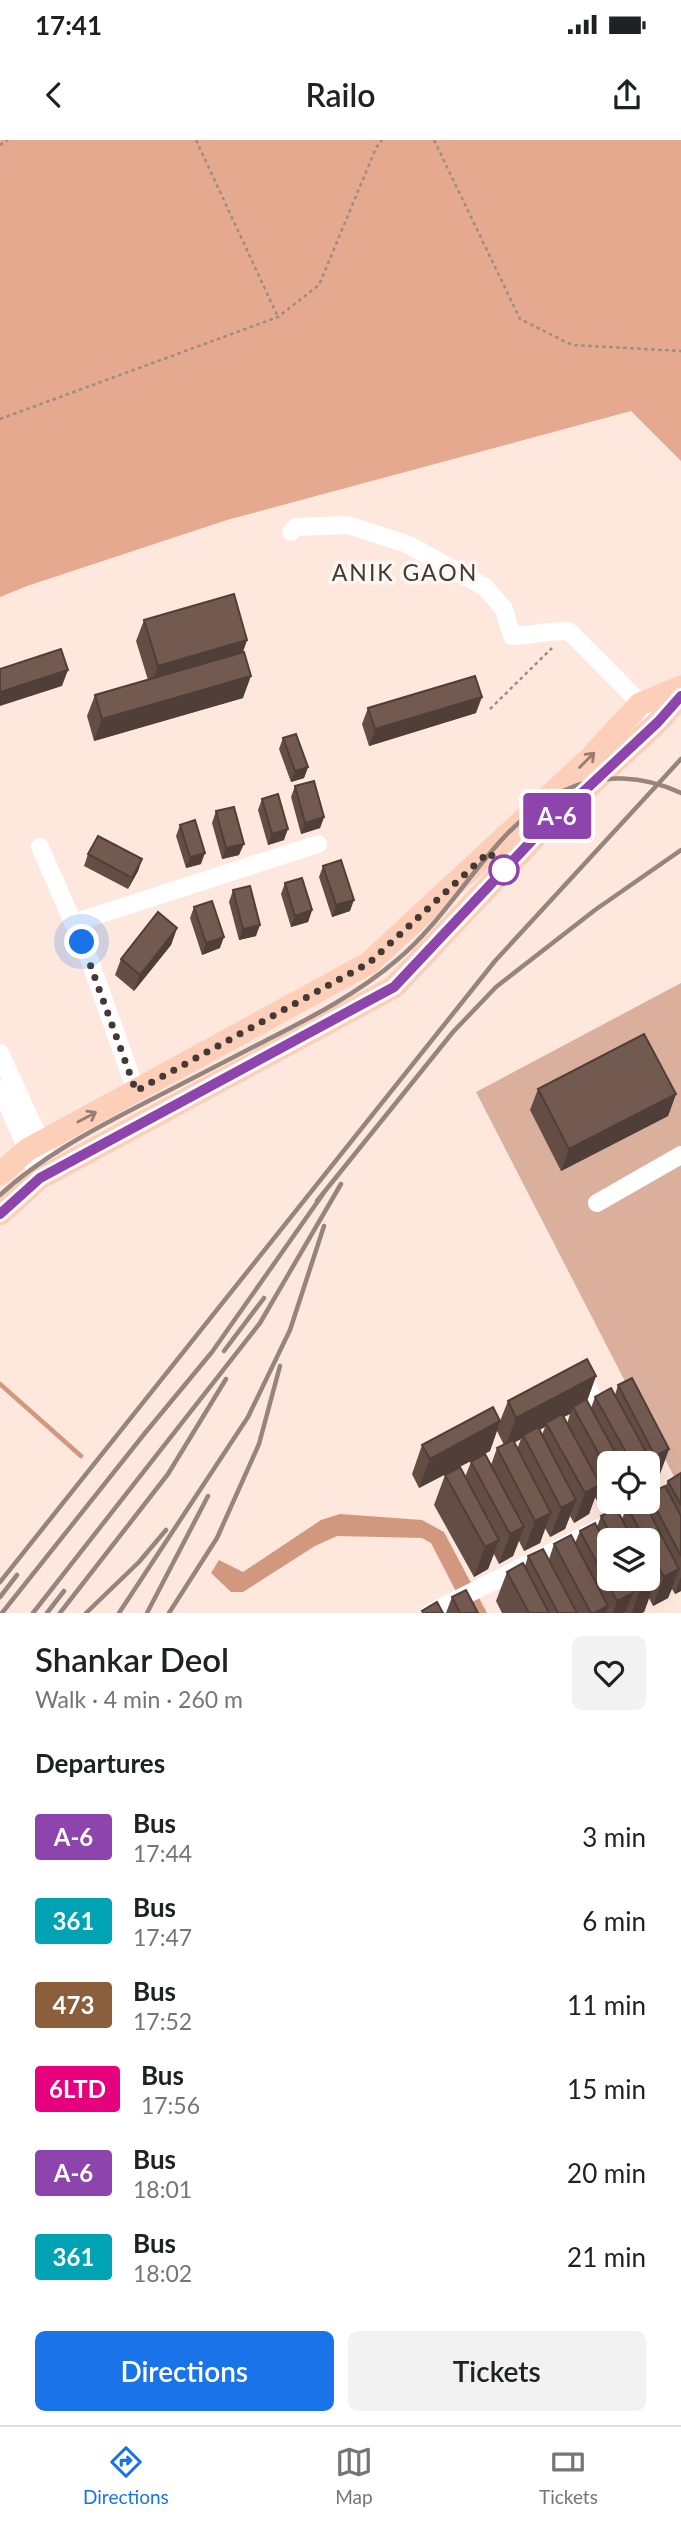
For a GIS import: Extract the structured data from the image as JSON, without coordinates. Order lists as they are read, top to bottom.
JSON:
{
  "districts": ["ANIK GAON"],
  "lines": ["bus line A-6"],
  "page": {
    "status": "17:41",
    "header": "Railo",
    "on_map": "A-6",
    "heading": [
      ["Shankar Deol", "Walk · 4 min · 260 m"],
      "Departures"
    ],
    "list": [
      {
        "mark": "A-6",
        "name": "Bus",
        "note": "17:44",
        "value": "3 min"
      },
      {
        "mark": "361",
        "name": "Bus",
        "note": "17:47",
        "value": "6 min"
      },
      {
        "mark": "473",
        "name": "Bus",
        "note": "17:52",
        "value": "11 min"
      },
      {
        "mark": "6LTD",
        "name": "Bus",
        "note": "17:56",
        "value": "15 min"
      },
      {
        "mark": "A-6",
        "name": "Bus",
        "note": "18:01",
        "value": "20 min"
      },
      {
        "mark": "361",
        "name": "Bus",
        "note": "18:02",
        "value": "21 min"
      }
    ],
    "buttons": ["Directions", "Tickets"],
    "tabs": ["Directions", "Map", "Tickets"]
  }
}
